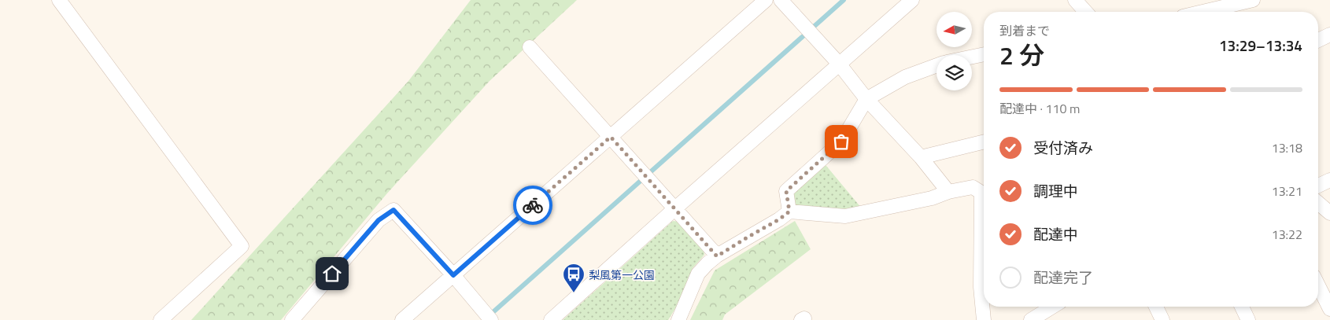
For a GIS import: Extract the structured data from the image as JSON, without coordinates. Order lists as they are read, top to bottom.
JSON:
{
  "places": {
    "bus stop": ["梨風第一公園"]
  },
  "north": "left",
  "page": {
    "heading": ["2 分", "到着まで", "13:29–13:34"],
    "bar": "配達中 · 110 m",
    "list": [
      ["受付済み", "13:18"],
      ["調理中", "13:21"],
      ["配達中", "13:22"],
      "配達完了"
    ]
  }
}
